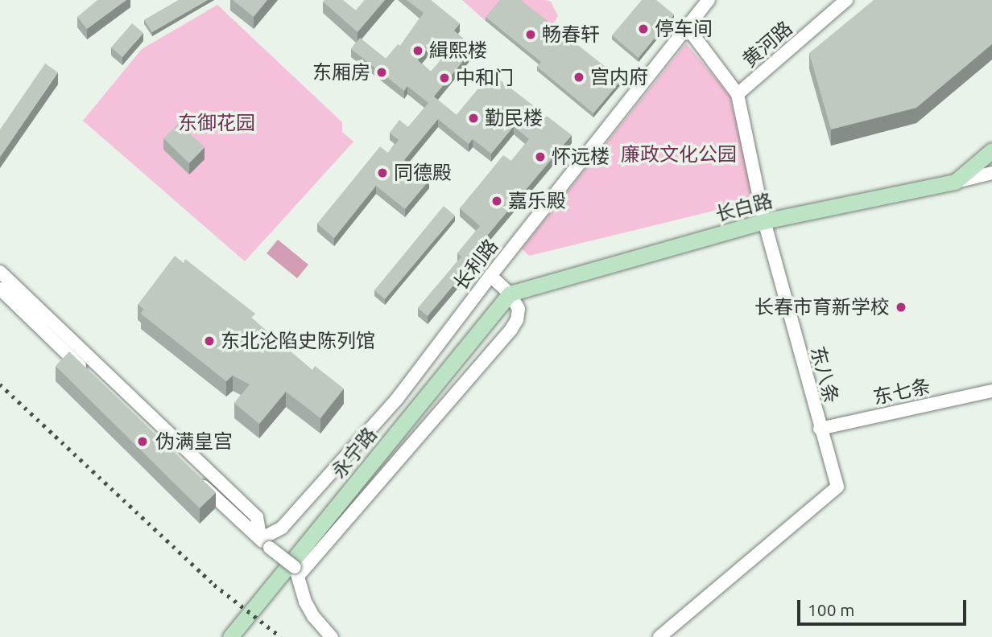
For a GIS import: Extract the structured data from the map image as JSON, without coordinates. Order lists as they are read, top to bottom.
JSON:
{
  "streets": {
    "main road": ["长白路", "永宁路"],
    "street": [
      "黄河路",
      "长利路",
      "东八条",
      "东七条"
    ]
  },
  "crossings": [
    ["黄河路", "东八条"],
    ["长白路", "东八条"],
    ["长白路", "永宁路"],
    ["长利路", "东八条"],
    ["东八条", "东七条"]
  ],
  "parks": ["东御花园", "廉政文化公园"],
  "places": [
    "停车间",
    "畅春轩",
    "緝熙楼",
    "东厢房",
    "宫内府",
    "中和门",
    "勤民楼",
    "怀远楼",
    "同德殿",
    "嘉乐殿",
    "长春市育新学校",
    "东北沦陷史陈列馆",
    "伪满皇宫"
  ],
  "scale_bar": "100 m"
}
